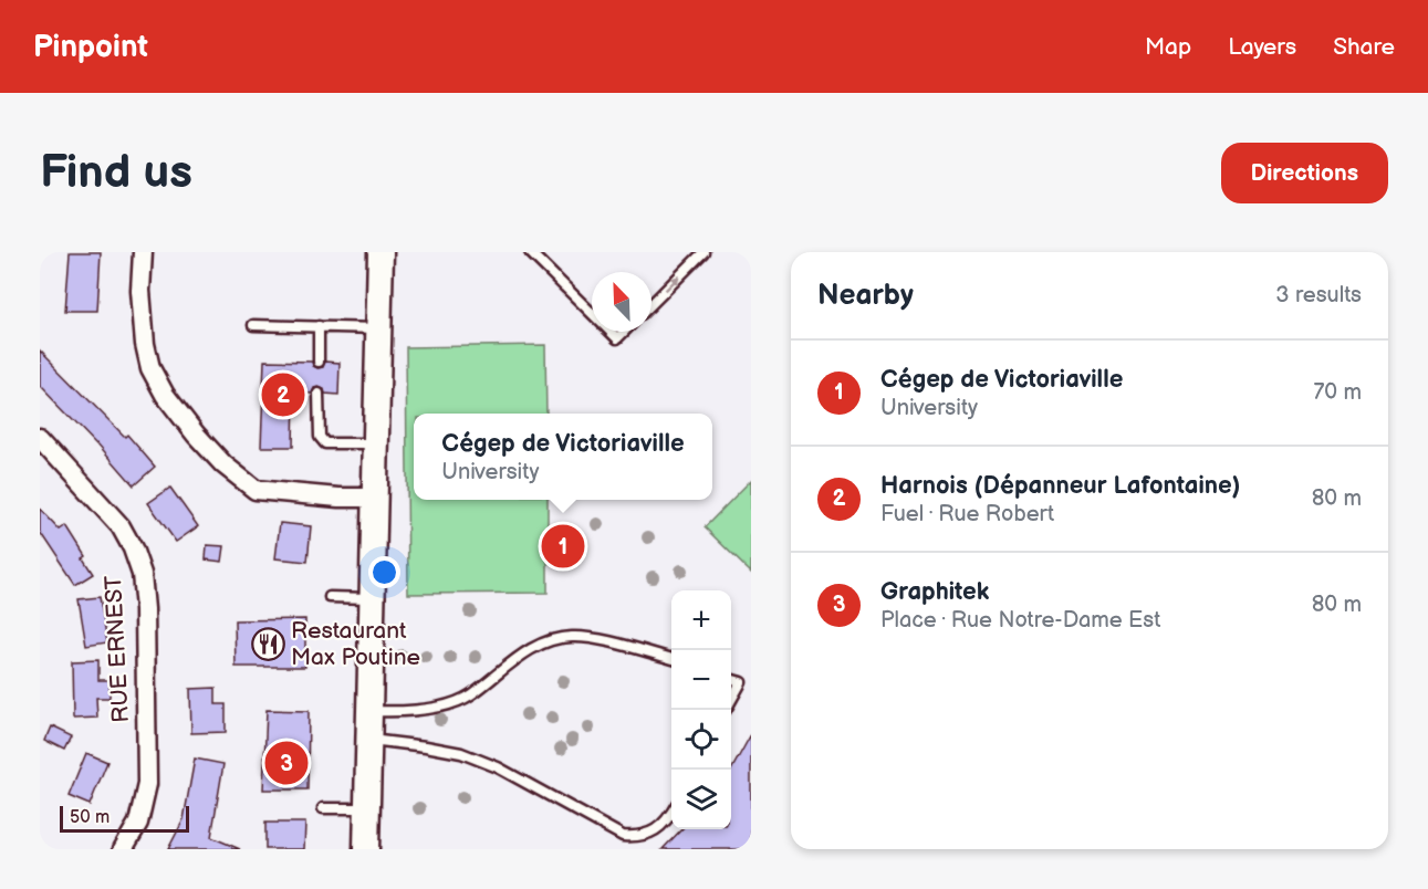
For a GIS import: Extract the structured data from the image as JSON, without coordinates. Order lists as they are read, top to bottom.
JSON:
{
  "streets": {
    "street": ["RUE ERNEST"]
  },
  "places": {
    "restaurant": ["Restaurant Max Poutine"]
  },
  "scale_bar": "50 m",
  "north": "top left",
  "page": {
    "header": "Pinpoint",
    "nav": ["Map", "Layers", "Share"],
    "buttons": "Directions",
    "title": "Find us",
    "heading": ["Nearby", "3 results"],
    "list": [
      {
        "mark": "1",
        "name": "Cégep de Victoriaville",
        "note": "University",
        "value": "70 m"
      },
      {
        "mark": "2",
        "name": "Harnois (Dépanneur Lafontaine)",
        "note": "Fuel · Rue Robert",
        "value": "80 m"
      },
      {
        "mark": "3",
        "name": "Graphitek",
        "note": "Place · Rue Notre-Dame Est",
        "value": "80 m"
      }
    ],
    "pins": ["2", "1", "3"],
    "popup": ["Cégep de Victoriaville", "University"],
    "map_buttons": ["+", "−"],
    "scale": "50 m"
  }
}
